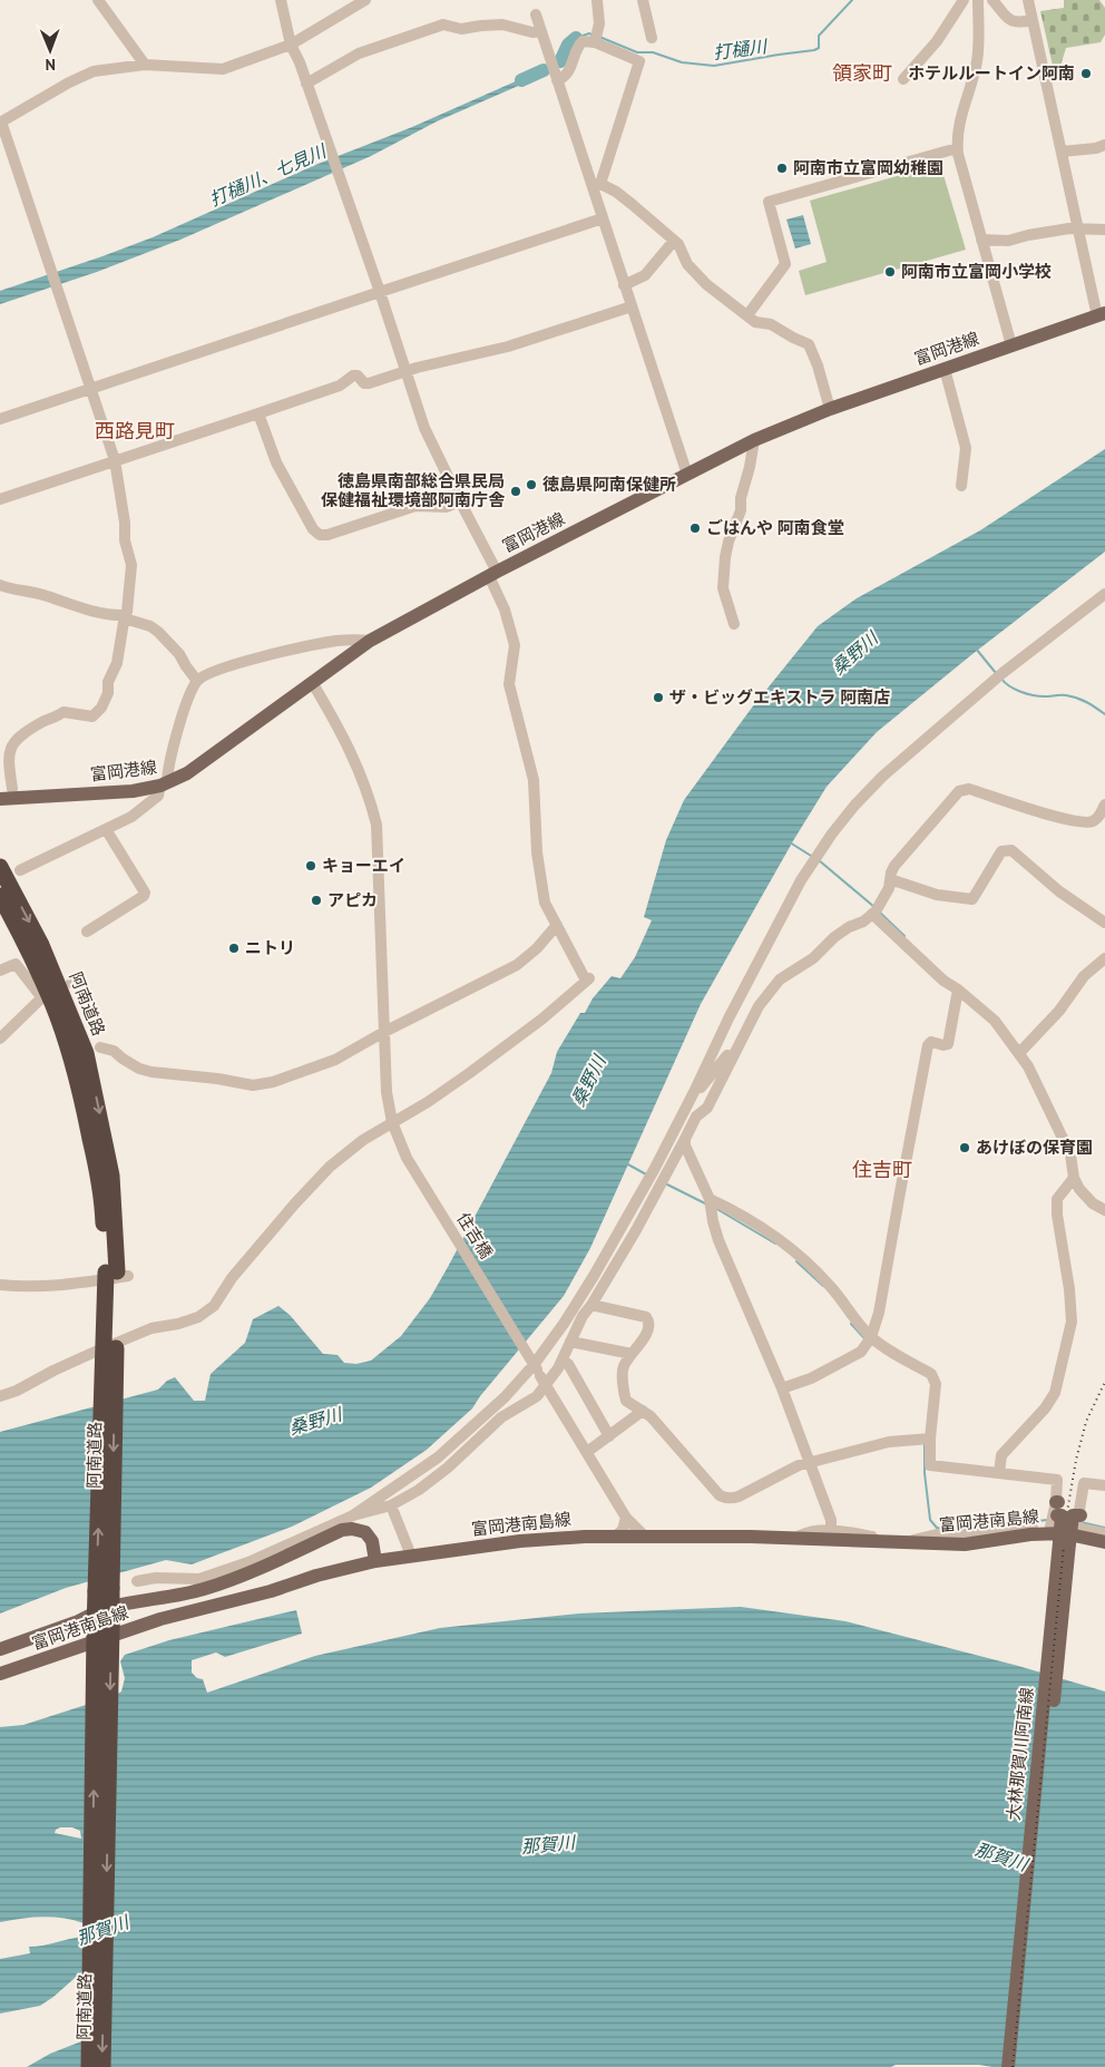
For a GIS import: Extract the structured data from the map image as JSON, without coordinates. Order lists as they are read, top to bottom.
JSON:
{
  "streets": {
    "highway": ["阿南道路"],
    "main road": ["富岡港線", "富岡港南島線", "大林那賀川阿南線"],
    "street": ["住吉橋"]
  },
  "crossings": [
    ["富岡港線", "住吉橋"],
    ["住吉橋", "富岡港南島線"],
    ["富岡港南島線", "大林那賀川阿南線"]
  ],
  "districts": ["領家町", "西路見町", "住吉町"],
  "water": [
    "打樋川",
    "打樋川、七見川",
    "桑野川",
    "那賀川"
  ],
  "places": [
    "ホテルルートイン阿南",
    "阿南市立富岡幼稚園",
    "阿南市立富岡小学校",
    "徳島県阿南保健所",
    "徳島県南部総合県民局 保健福祉環境部阿南庁舎",
    "ごはんや 阿南食堂",
    "ザ・ビッグエキストラ 阿南店",
    "キョーエイ",
    "アピカ",
    "ニトリ",
    "あけぼの保育園"
  ],
  "north": "bottom"
}
